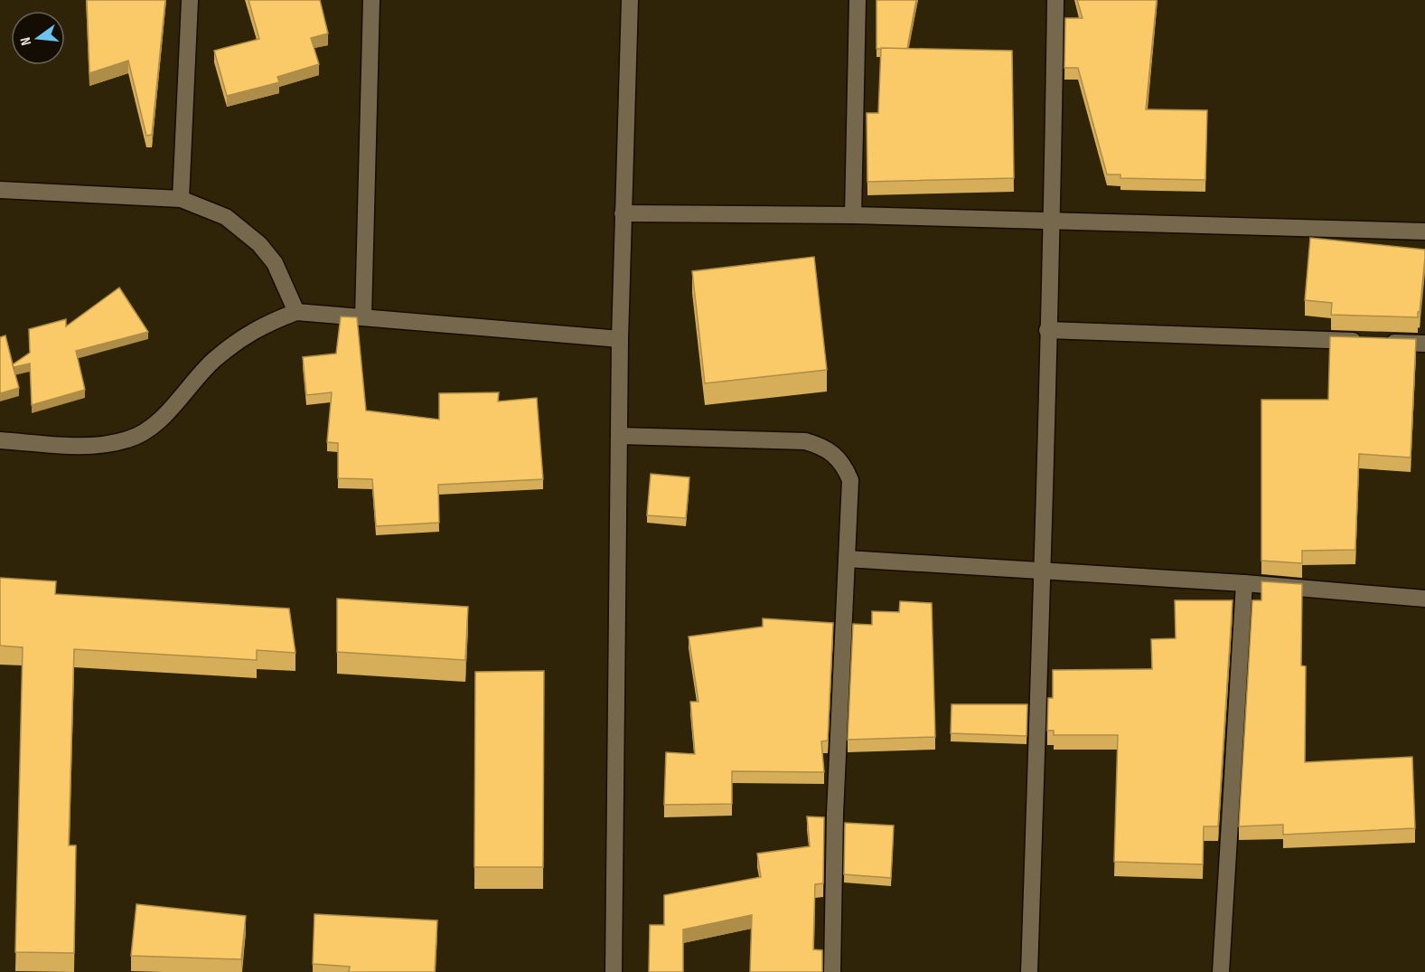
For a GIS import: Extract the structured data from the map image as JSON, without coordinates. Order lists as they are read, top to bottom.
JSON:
{
  "north": "left"
}
